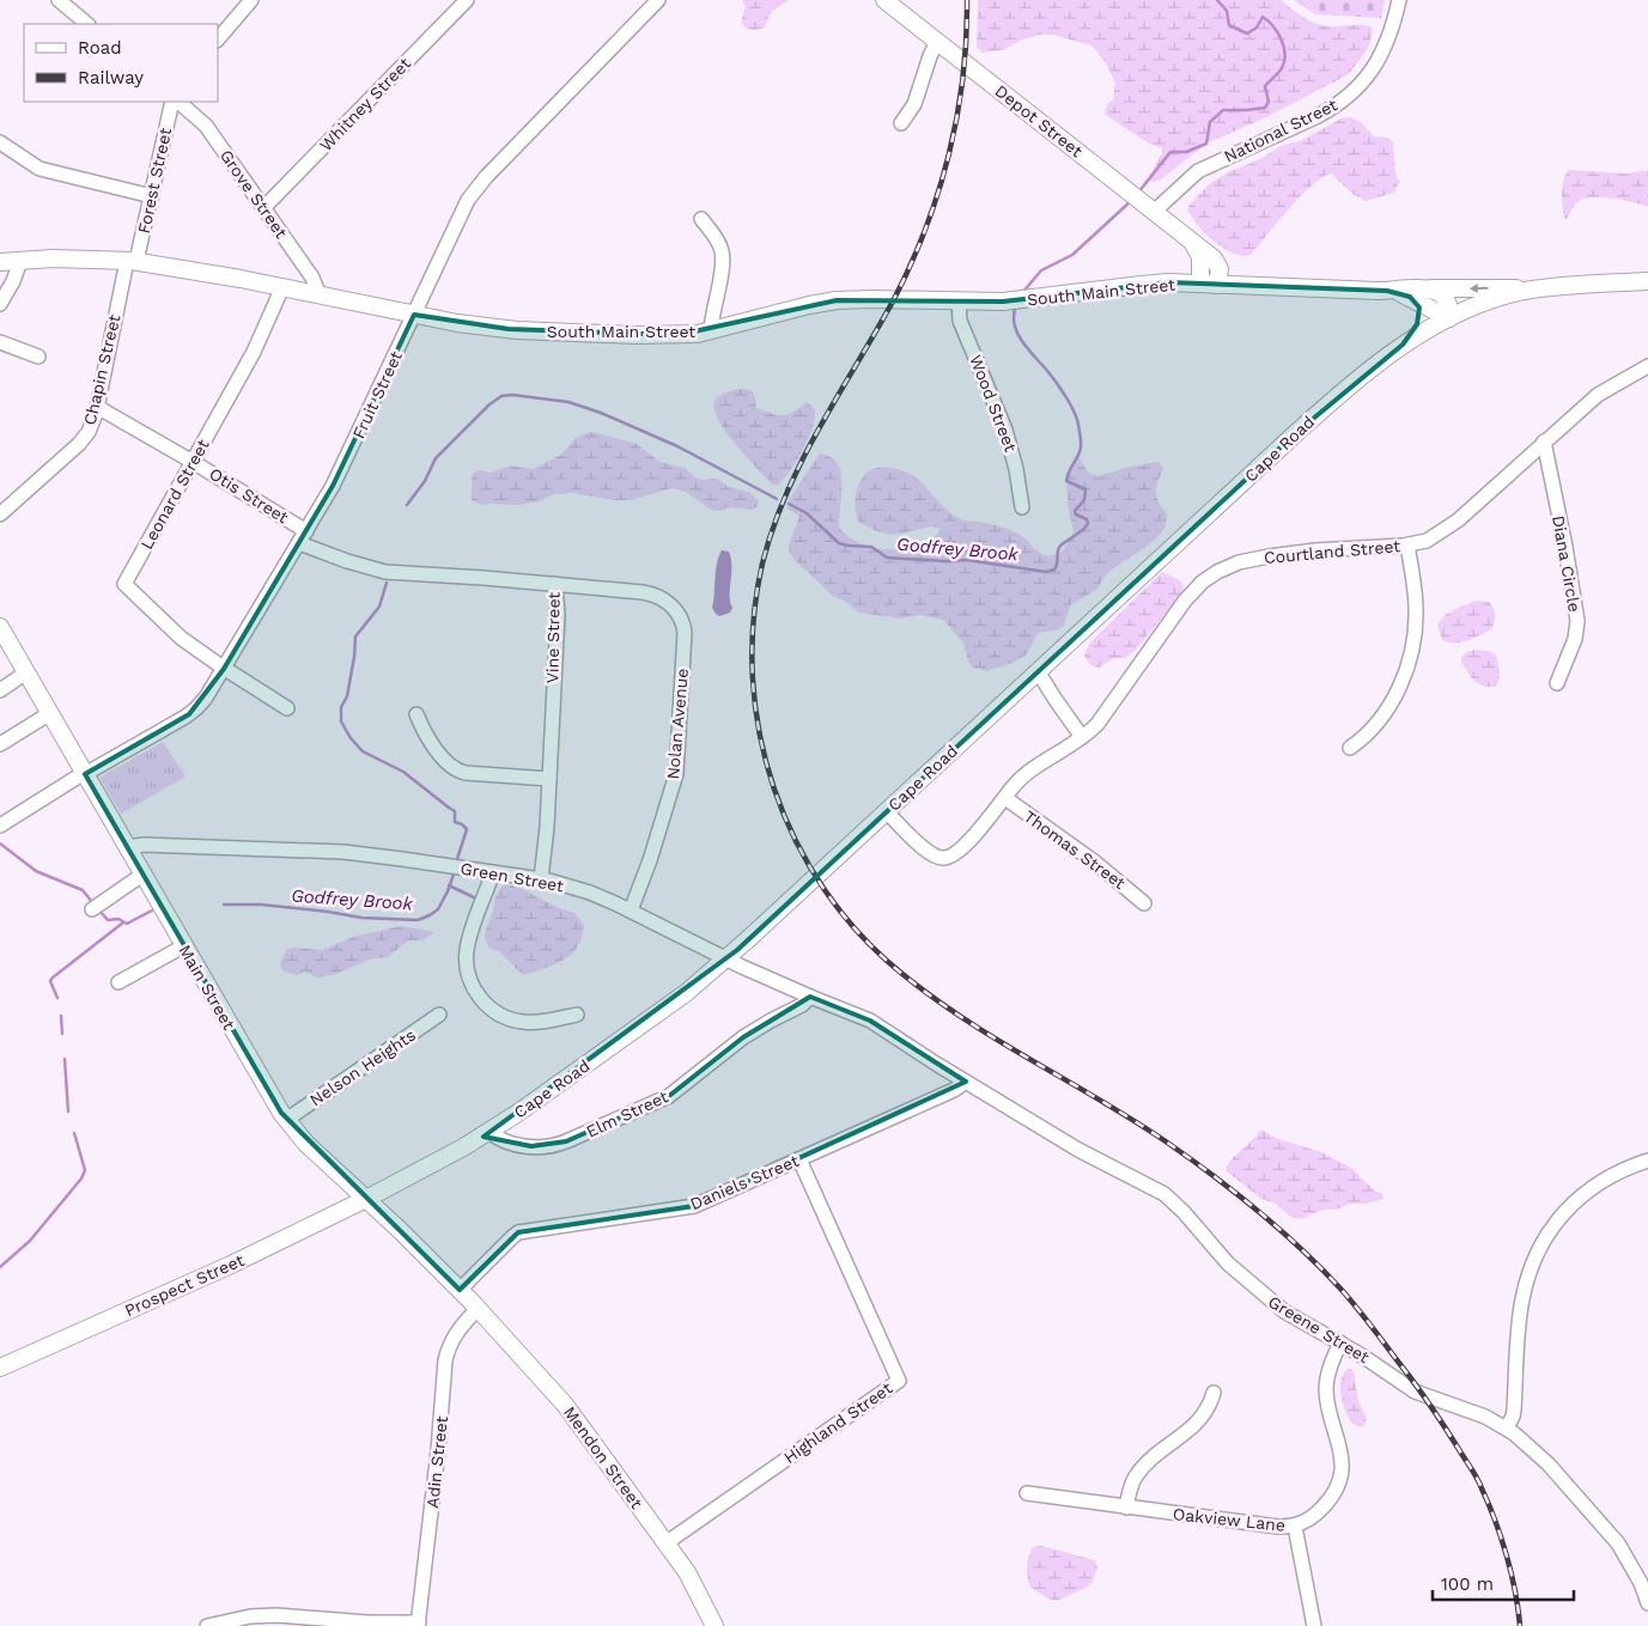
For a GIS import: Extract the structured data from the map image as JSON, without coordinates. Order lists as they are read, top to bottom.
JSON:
{
  "streets": {
    "main road": [
      "Depot Street",
      "South Main Street",
      "Cape Road",
      "Main Street",
      "Prospect Street",
      "Mendon Street"
    ],
    "street": [
      "Whitney Street",
      "National Street",
      "Forest Street",
      "Grove Street",
      "Chapin Street",
      "Fruit Street",
      "Wood Street",
      "Leonard Street",
      "Otis Street",
      "Courtland Street",
      "Diana Circle",
      "Vine Street",
      "Nolan Avenue",
      "Thomas Street",
      "Green Street",
      "Nelson Heights",
      "Elm Street",
      "Daniels Street",
      "Greene Street",
      "Highland Street",
      "Adin Street",
      "Oakview Lane"
    ]
  },
  "crossings": [
    ["Whitney Street", "Grove Street"],
    ["Depot Street", "National Street"],
    ["Depot Street", "South Main Street"],
    ["Forest Street", "South Main Street"],
    ["Forest Street", "Chapin Street"],
    ["Grove Street", "South Main Street"],
    ["South Main Street", "Chapin Street"],
    ["South Main Street", "Fruit Street"],
    ["South Main Street", "Wood Street"],
    ["South Main Street", "Cape Road"],
    ["South Main Street", "Leonard Street"],
    ["Chapin Street", "Otis Street"],
    ["Fruit Street", "Leonard Street"],
    ["Fruit Street", "Otis Street"],
    ["Fruit Street", "Vine Street"],
    ["Fruit Street", "Main Street"],
    ["Cape Road", "Courtland Street"],
    ["Cape Road", "Green Street"],
    ["Cape Road", "Main Street"],
    ["Cape Road", "Elm Street"],
    ["Cape Road", "Prospect Street"],
    ["Leonard Street", "Otis Street"],
    ["Otis Street", "Vine Street"],
    ["Courtland Street", "Diana Circle"],
    ["Courtland Street", "Thomas Street"],
    ["Vine Street", "Nolan Avenue"],
    ["Vine Street", "Green Street"],
    ["Nolan Avenue", "Green Street"],
    ["Green Street", "Main Street"],
    ["Green Street", "Elm Street"],
    ["Green Street", "Greene Street"],
    ["Main Street", "Nelson Heights"],
    ["Main Street", "Daniels Street"],
    ["Main Street", "Prospect Street"],
    ["Main Street", "Mendon Street"],
    ["Main Street", "Adin Street"],
    ["Daniels Street", "Greene Street"],
    ["Daniels Street", "Highland Street"],
    ["Greene Street", "Oakview Lane"],
    ["Highland Street", "Mendon Street"],
    ["Mendon Street", "Adin Street"]
  ],
  "water": ["Godfrey Brook"],
  "legend": ["Road", "Railway"],
  "scale_bar": "100 m"
}
